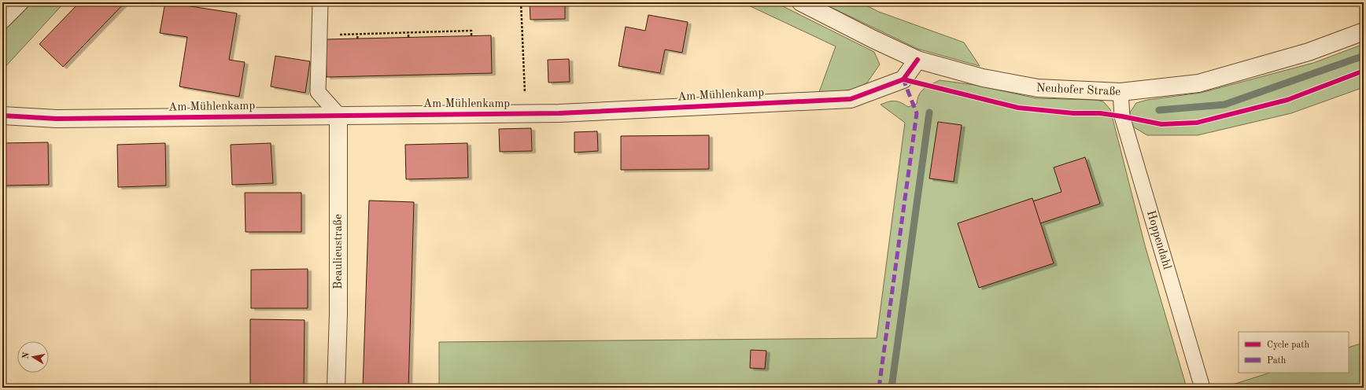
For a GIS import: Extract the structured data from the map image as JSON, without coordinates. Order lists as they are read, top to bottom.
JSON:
{
  "streets": {
    "street": ["Neuhofer Straße", "Am Mühlenkamp", "Beaulieustraße"],
    "lane": ["Hoppendahl"]
  },
  "crossings": [
    ["Neuhofer Straße", "Am Mühlenkamp"],
    ["Neuhofer Straße", "Hoppendahl"],
    ["Am Mühlenkamp", "Beaulieustraße"]
  ],
  "legend": ["Cycle path", "Path"],
  "north": "left"
}
